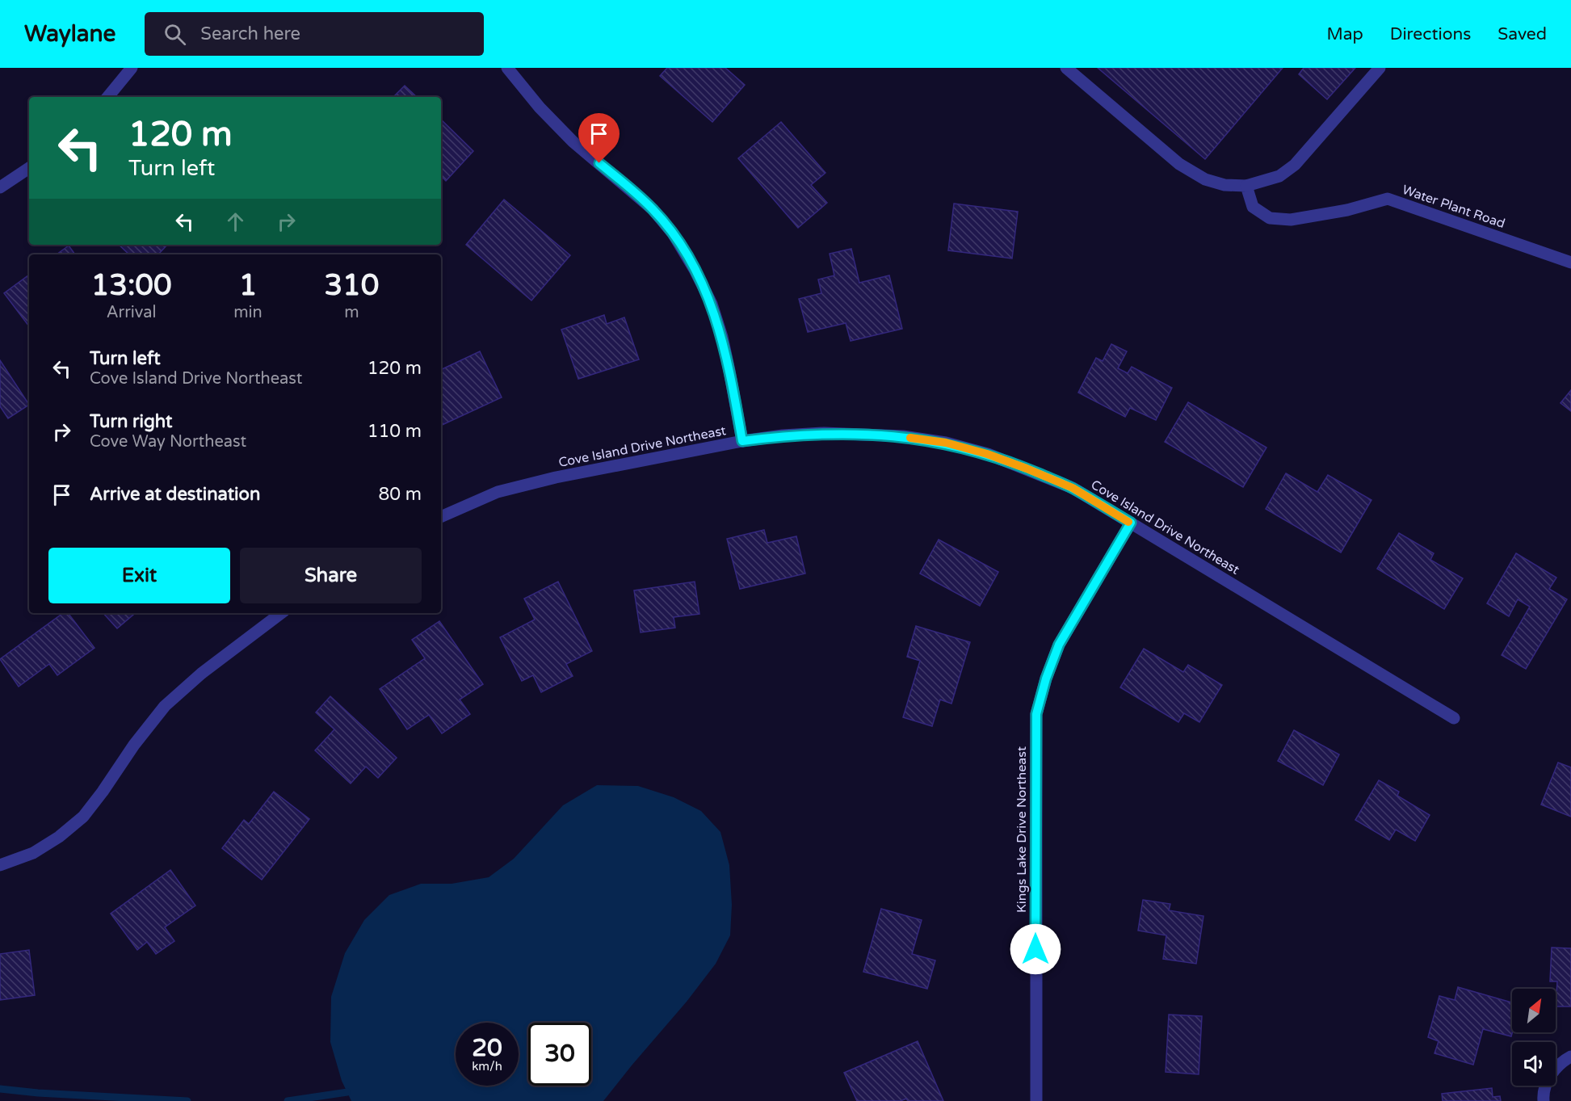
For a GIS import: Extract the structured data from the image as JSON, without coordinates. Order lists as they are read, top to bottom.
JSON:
{
  "streets": {
    "street": ["Water Plant Road", "Cove Island Drive Northeast", "Kings Lake Drive Northeast"]
  },
  "crossings": [
    ["Cove Island Drive Northeast", "Kings Lake Drive Northeast"]
  ],
  "north": "top right",
  "page": {
    "header": "Waylane",
    "search": "Search here",
    "nav": ["Map", "Directions", "Saved"],
    "turn": ["120 m", "Turn left"],
    "eta": [
      "13:00",
      "Arrival",
      "1",
      "min",
      "310",
      "m"
    ],
    "list": [
      {
        "name": "Turn left",
        "note": "Cove Island Drive Northeast",
        "value": "120 m"
      },
      {
        "name": "Turn right",
        "note": "Cove Way Northeast",
        "value": "110 m"
      },
      {
        "name": "Arrive at destination",
        "value": "80 m"
      }
    ],
    "buttons": ["Exit", "Share"],
    "speed": "20 km/h",
    "limit": "30"
  }
}
